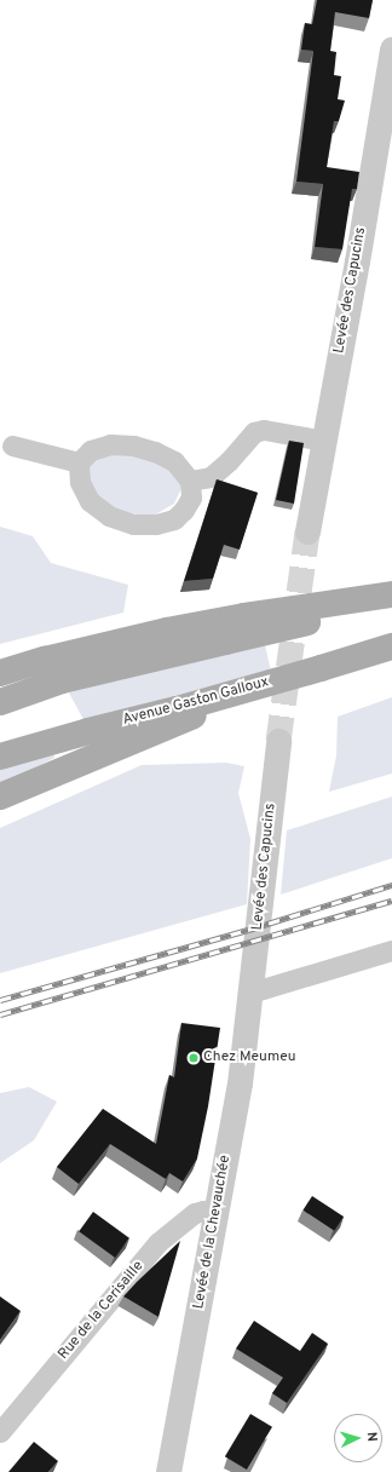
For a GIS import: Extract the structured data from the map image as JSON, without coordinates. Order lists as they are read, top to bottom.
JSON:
{
  "streets": {
    "main road": ["Avenue Gaston Galloux"],
    "street": ["Levée des Capucins", "Levée de la Chevauchée", "Rue de la Cerisaille"]
  },
  "crossings": [
    ["Levée des Capucins", "Levée de la Chevauchée"],
    ["Levée de la Chevauchée", "Rue de la Cerisaille"]
  ],
  "places": ["Chez Meumeu"],
  "north": "right"
}
